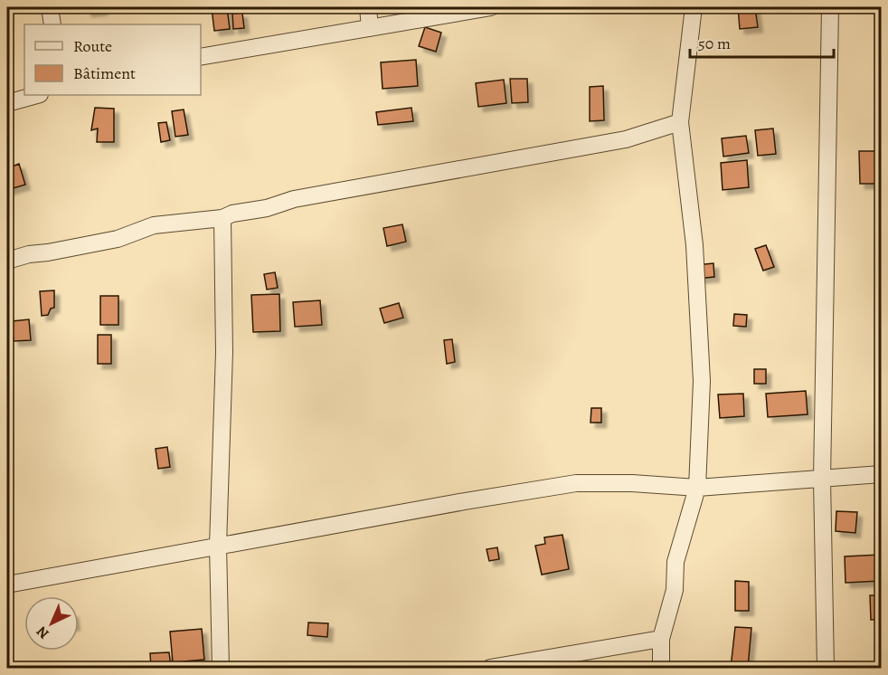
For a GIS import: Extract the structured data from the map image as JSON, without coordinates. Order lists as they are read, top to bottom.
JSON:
{
  "legend": ["Route", "Bâtiment"],
  "scale_bar": "50 m",
  "north": "bottom left"
}
